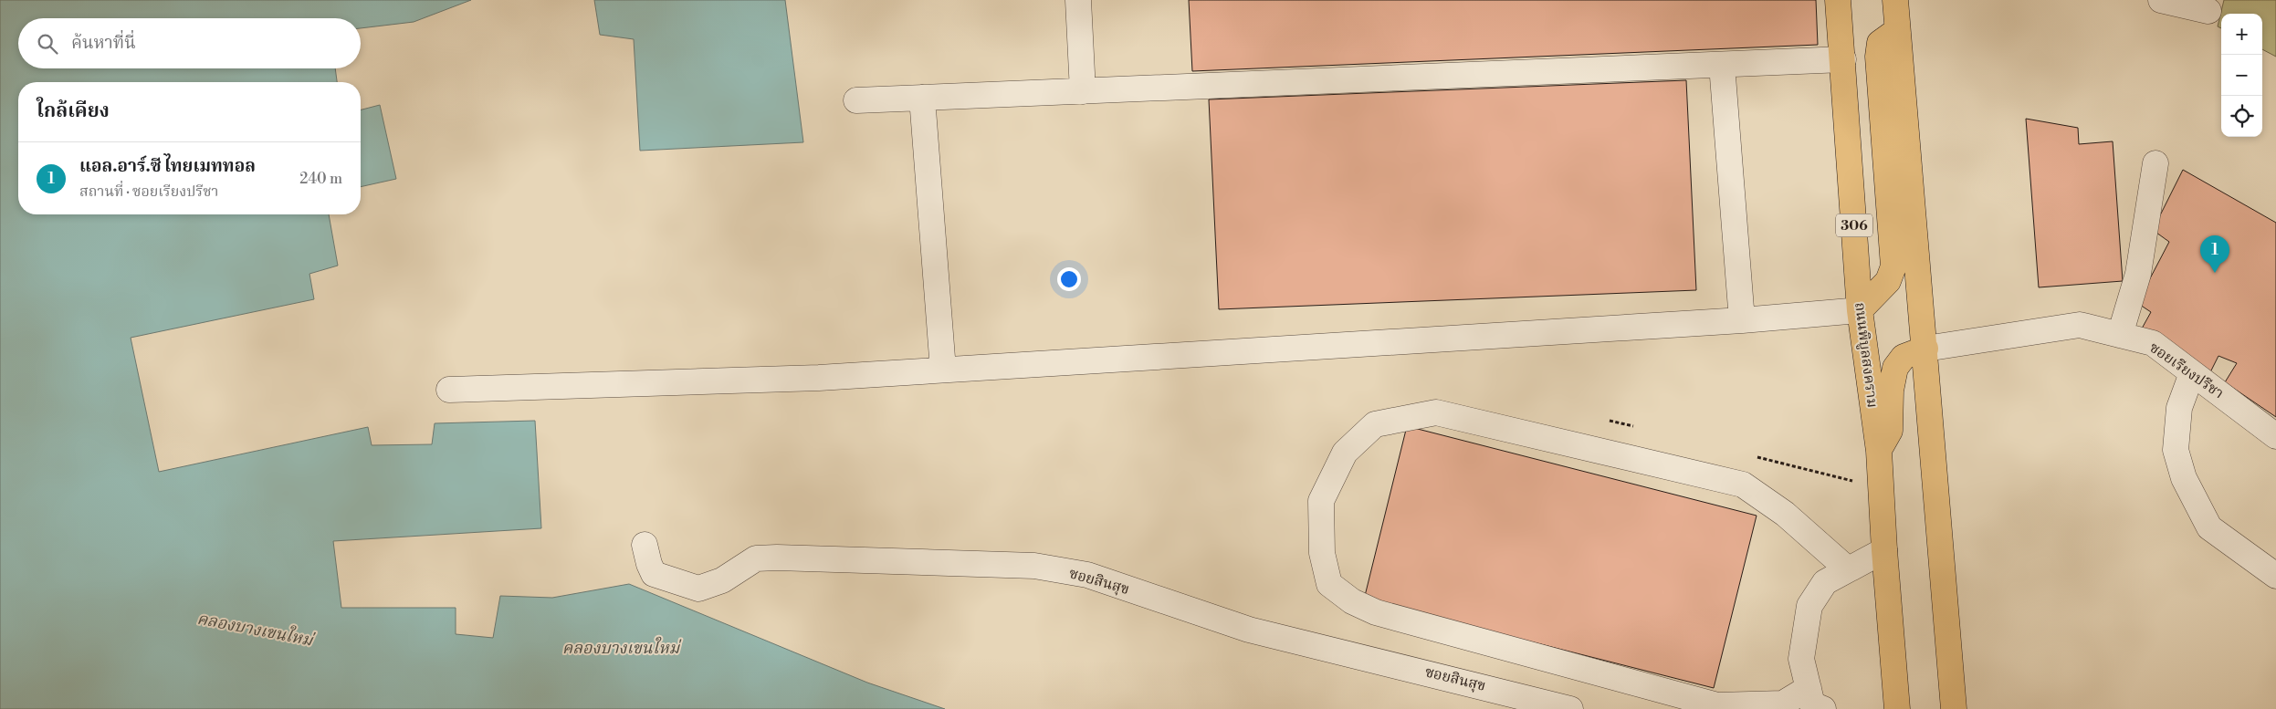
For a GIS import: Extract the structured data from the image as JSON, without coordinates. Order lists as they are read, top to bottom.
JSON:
{
  "streets": {
    "main road": ["306", "ถนนพิบูลสงคราม"],
    "street": ["ซอยเรียงปรีชา", "ซอยสินสุข"]
  },
  "water": ["คลองบางเขนใหม่"],
  "page": {
    "map_buttons": ["+", "−"],
    "search": "ค้นหาที่นี่",
    "heading": "ใกล้เคียง",
    "list": [
      {
        "mark": "1",
        "name": "แอล.อาร์.ซี ไทยเมททอล",
        "note": "สถานที่ · ซอยเรียงปรีชา",
        "value": "240 m"
      }
    ],
    "pins": "1"
  }
}
